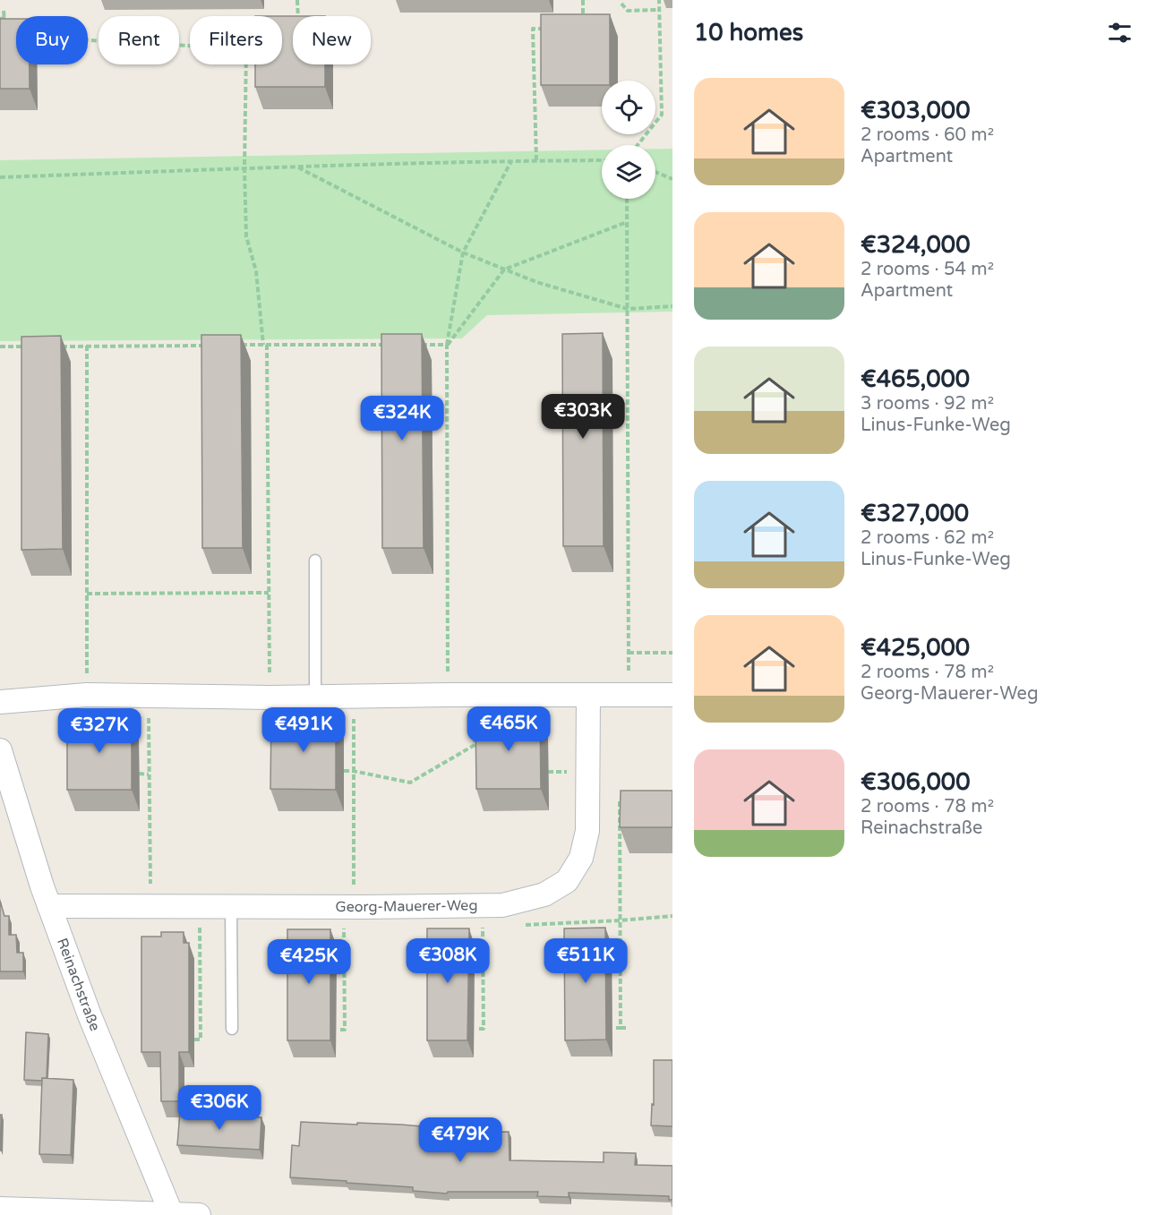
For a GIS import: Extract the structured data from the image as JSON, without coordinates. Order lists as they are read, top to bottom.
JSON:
{
  "streets": {
    "street": ["Georg-Mauerer-Weg", "Reinachstraße"]
  },
  "crossings": [
    ["Georg-Mauerer-Weg", "Reinachstraße"]
  ],
  "page": {
    "heading": "10 homes",
    "chip": [
      "Buy",
      "Rent",
      "Filters",
      "New"
    ],
    "list": [
      {
        "name": "€303,000",
        "note": "2 rooms · 60 m² · Apartment"
      },
      {
        "name": "€324,000",
        "note": "2 rooms · 54 m² · Apartment"
      },
      {
        "name": "€465,000",
        "note": "3 rooms · 92 m² · Linus-Funke-Weg"
      },
      {
        "name": "€327,000",
        "note": "2 rooms · 62 m² · Linus-Funke-Weg"
      },
      {
        "name": "€425,000",
        "note": "2 rooms · 78 m² · Georg-Mauerer-Weg"
      },
      {
        "name": "€306,000",
        "note": "2 rooms · 78 m² · Reinachstraße"
      }
    ],
    "price": [
      "€303K",
      "€324K",
      "€465K",
      "€491K",
      "€327K",
      "€308K",
      "€511K",
      "€425K",
      "€306K",
      "€479K"
    ]
  }
}
